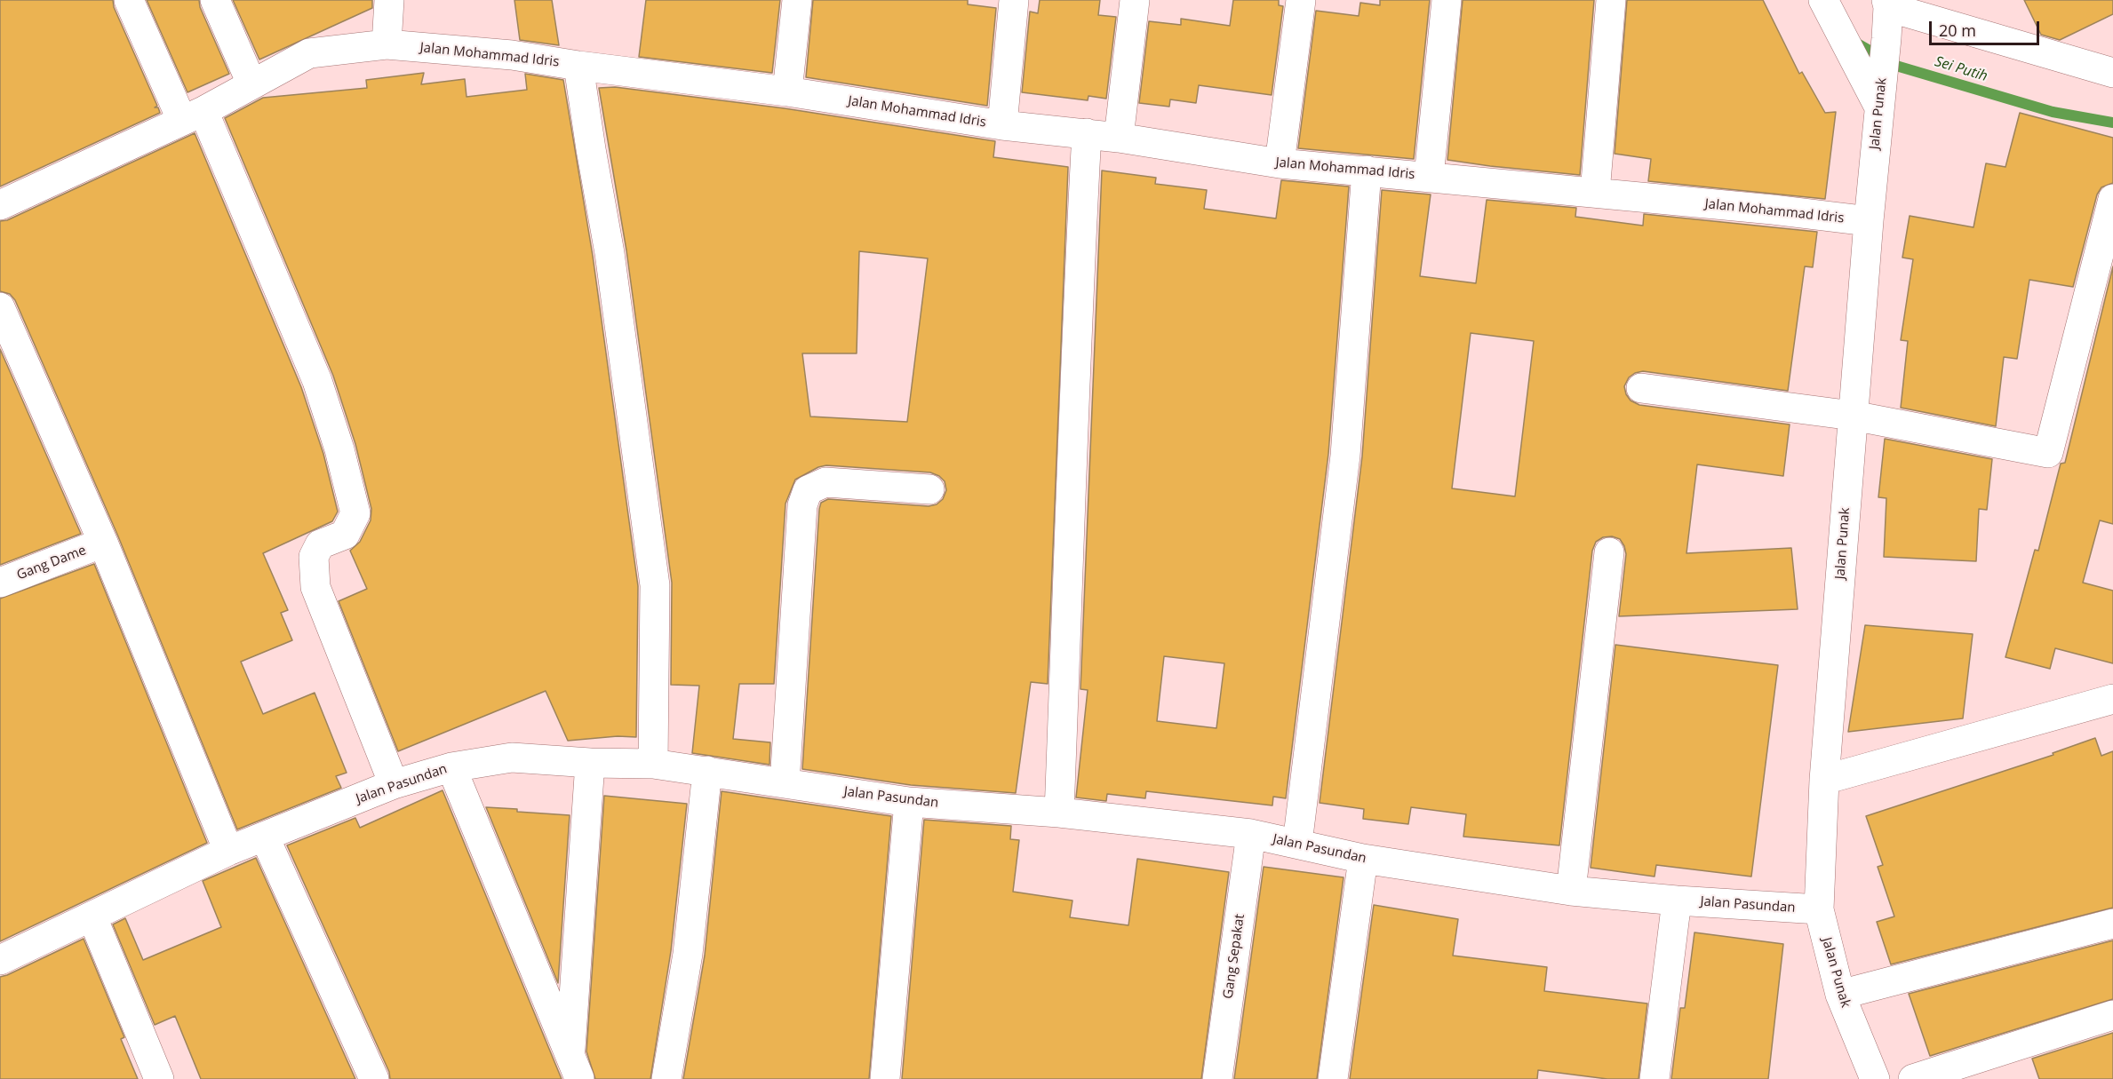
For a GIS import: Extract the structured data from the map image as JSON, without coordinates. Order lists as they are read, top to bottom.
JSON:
{
  "streets": {
    "street": [
      "Jalan Mohammad Idris",
      "Jalan Punak",
      "Gang Dame",
      "Jalan Pasundan",
      "Gang Sepakat"
    ]
  },
  "crossings": [
    ["Jalan Mohammad Idris", "Jalan Punak"],
    ["Jalan Punak", "Jalan Pasundan"],
    ["Jalan Pasundan", "Gang Sepakat"]
  ],
  "water": ["Sei Putih"],
  "scale_bar": "20 m"
}
